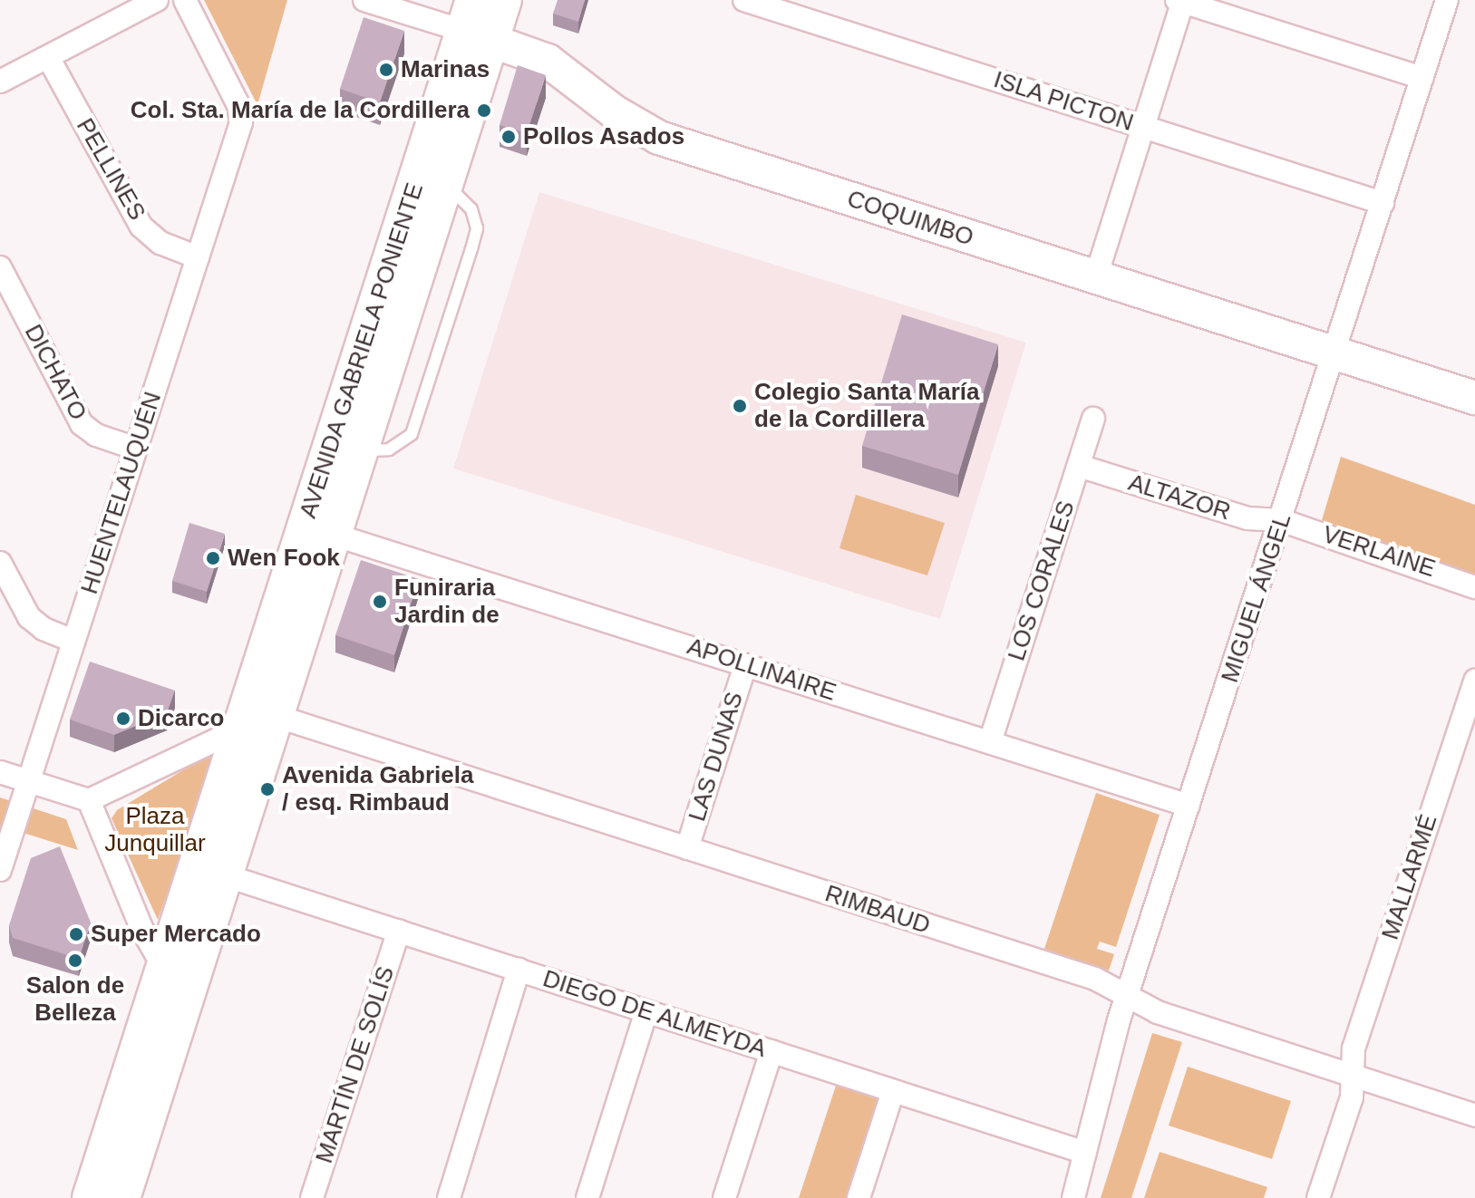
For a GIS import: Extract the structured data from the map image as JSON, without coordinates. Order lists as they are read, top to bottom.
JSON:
{
  "streets": {
    "main road": ["AVENIDA GABRIELA PONIENTE"],
    "street": [
      "ISLA PICTON",
      "PELLINES",
      "COQUIMBO",
      "DICHATO",
      "HUENTELAUQUÉN",
      "ALTAZOR",
      "VERLAINE",
      "LOS CORALES",
      "MIGUEL ÁNGEL",
      "APOLLINAIRE",
      "LAS DUNAS",
      "MALLARMÉ",
      "RIMBAUD",
      "DIEGO DE ALMEYDA",
      "MARTÍN DE SOLÍS"
    ]
  },
  "crossings": [
    ["ISLA PICTON", "MIGUEL ÁNGEL"],
    ["PELLINES", "HUENTELAUQUÉN"],
    ["COQUIMBO", "AVENIDA GABRIELA PONIENTE"],
    ["COQUIMBO", "MIGUEL ÁNGEL"],
    ["AVENIDA GABRIELA PONIENTE", "APOLLINAIRE"],
    ["AVENIDA GABRIELA PONIENTE", "RIMBAUD"],
    ["AVENIDA GABRIELA PONIENTE", "DIEGO DE ALMEYDA"],
    ["DICHATO", "HUENTELAUQUÉN"],
    ["ALTAZOR", "VERLAINE"],
    ["ALTAZOR", "LOS CORALES"],
    ["ALTAZOR", "MIGUEL ÁNGEL"],
    ["VERLAINE", "MIGUEL ÁNGEL"],
    ["LOS CORALES", "APOLLINAIRE"],
    ["MIGUEL ÁNGEL", "APOLLINAIRE"],
    ["MIGUEL ÁNGEL", "RIMBAUD"],
    ["MIGUEL ÁNGEL", "DIEGO DE ALMEYDA"],
    ["APOLLINAIRE", "LAS DUNAS"],
    ["LAS DUNAS", "RIMBAUD"],
    ["MALLARMÉ", "RIMBAUD"],
    ["DIEGO DE ALMEYDA", "MARTÍN DE SOLÍS"]
  ],
  "parks": ["Plaza Junquillar"],
  "places": [
    "Marinas",
    "Col. Sta. María de la Cordillera",
    "Pollos Asados",
    "Colegio Santa María de la Cordillera",
    "Wen Fook",
    "Funiraria Jardin de",
    "Dicarco",
    "Avenida Gabriela / esq. Rimbaud",
    "Super Mercado",
    "Salon de Belleza"
  ]
}
